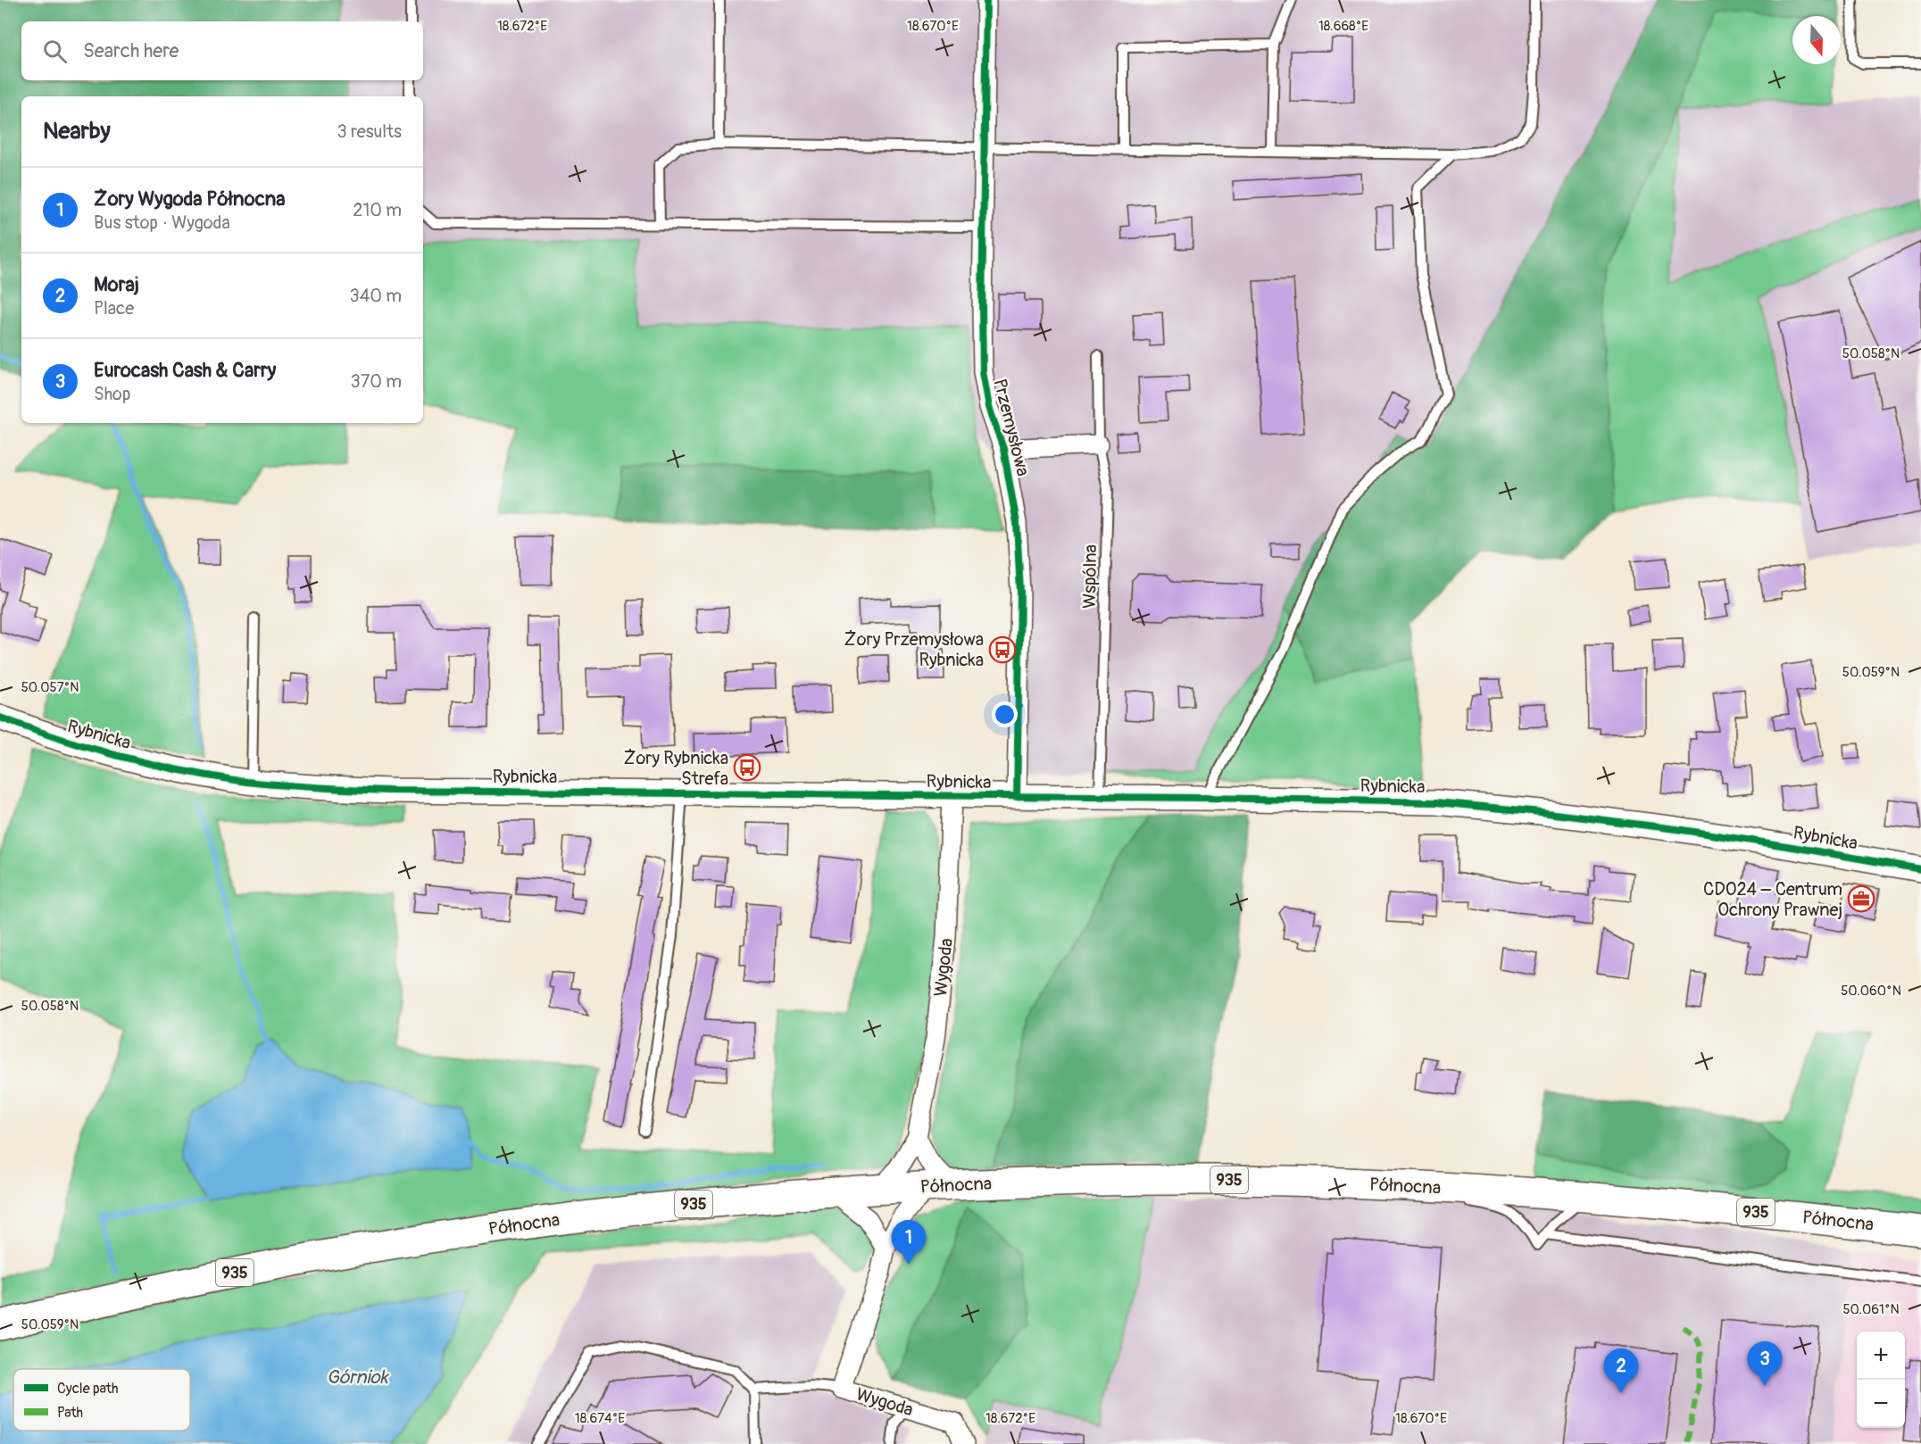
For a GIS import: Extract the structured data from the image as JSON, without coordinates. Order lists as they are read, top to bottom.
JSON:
{
  "streets": {
    "main road": ["935", "Północna"],
    "street": ["Przemysłowa", "Rybnicka", "Wygoda"],
    "lane": ["Wspólna"]
  },
  "crossings": [
    ["Przemysłowa", "Rybnicka"],
    ["Wspólna", "Rybnicka"],
    ["Rybnicka", "Wygoda"],
    ["Wygoda", "Północna"]
  ],
  "water": ["Górniok"],
  "places": {
    "bus stop": ["Żory Przemysłowa Rybnicka", "Żory Rybnicka Strefa"],
    "office": ["CDO24 – Centrum Ochrony Prawnej"]
  },
  "legend": ["Cycle path", "Path"],
  "north": "bottom",
  "page": {
    "search": "Search here",
    "heading": ["Nearby", "3 results"],
    "list": [
      {
        "mark": "1",
        "name": "Żory Wygoda Północna",
        "note": "Bus stop · Wygoda",
        "value": "210 m"
      },
      {
        "mark": "2",
        "name": "Moraj",
        "note": "Place",
        "value": "340 m"
      },
      {
        "mark": "3",
        "name": "Eurocash Cash & Carry",
        "note": "Shop",
        "value": "370 m"
      }
    ],
    "pins": ["1", "3", "2"],
    "map_buttons": ["+", "−"]
  },
  "coordinates": [
    "18.672°E",
    "18.670°E",
    "18.668°E",
    "50.058°N",
    "50.059°N",
    "50.057°N",
    "50.060°N",
    "50.061°N",
    "18.674°E"
  ]
}
